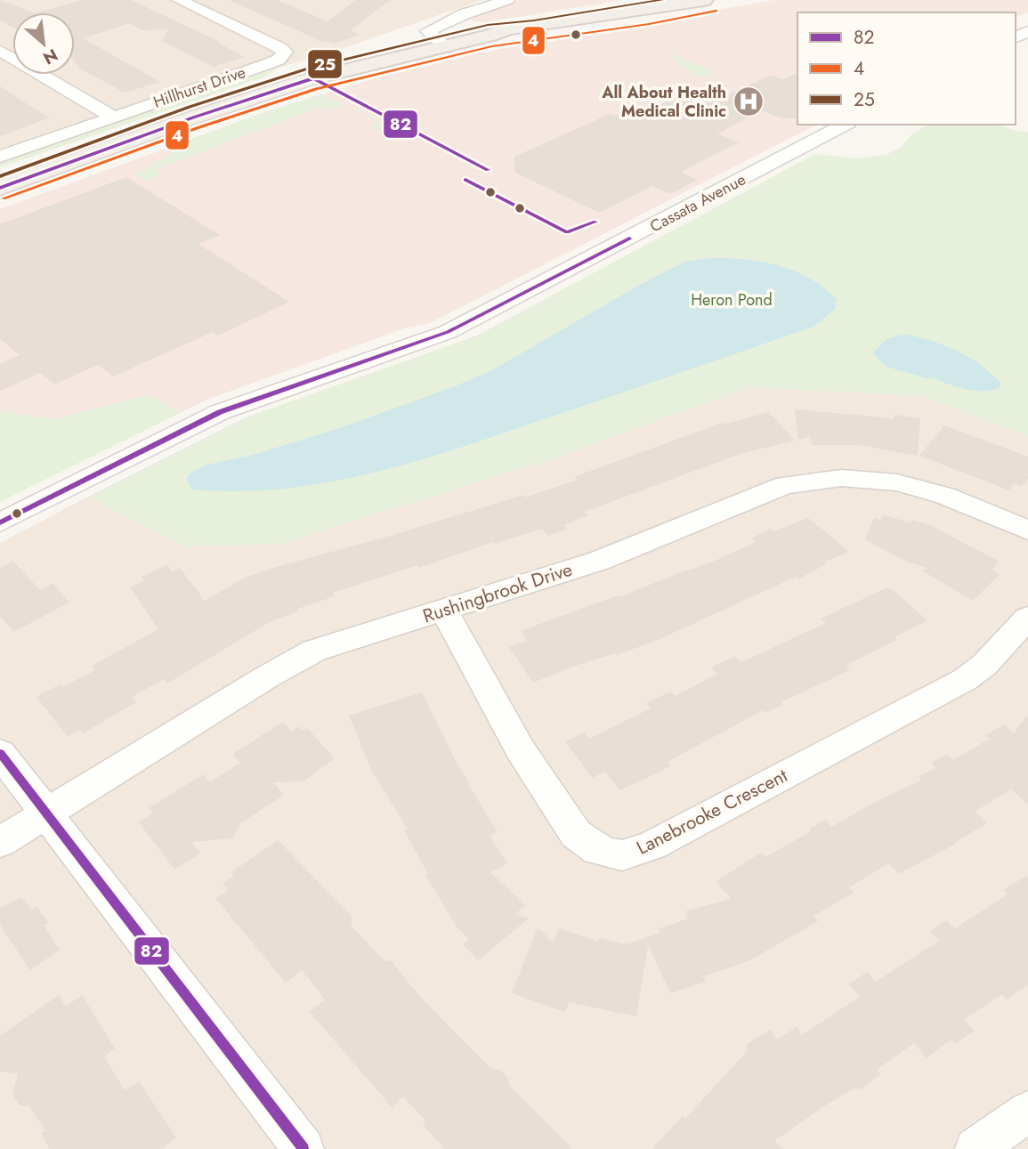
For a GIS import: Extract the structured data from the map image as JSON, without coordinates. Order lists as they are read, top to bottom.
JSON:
{
  "streets": {
    "street": [
      "Hillhurst Drive",
      "Cassata Avenue",
      "Rushingbrook Drive",
      "Lanebrooke Crescent"
    ]
  },
  "crossings": [
    ["Rushingbrook Drive", "Lanebrooke Crescent"]
  ],
  "parks": ["Heron Pond"],
  "places": {
    "hospital": ["All About Health Medical Clinic"]
  },
  "lines": ["transit line 25", "transit line 4", "transit line 82"],
  "legend": ["82", "4", "25"],
  "north": "bottom right"
}
